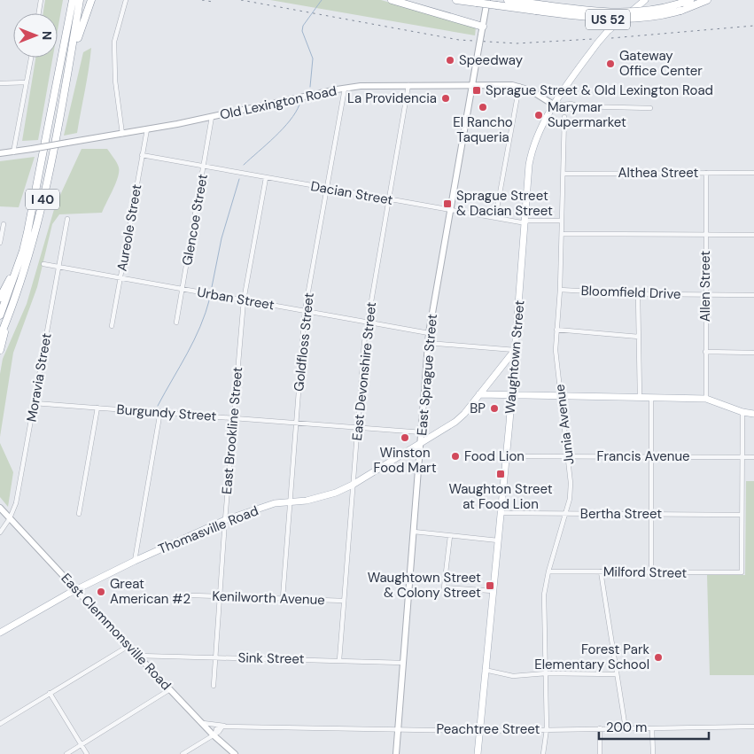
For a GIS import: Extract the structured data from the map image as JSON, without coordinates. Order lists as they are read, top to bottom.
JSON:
{
  "streets": {
    "highway": ["US 52", "I 40"],
    "main road": [
      "Old Lexington Road",
      "Waughtown Street",
      "East Sprague Street",
      "Thomasville Road",
      "East Clemmonsville Road"
    ],
    "street": [
      "Althea Street",
      "Dacian Street",
      "Glencoe Street",
      "Aureole Street",
      "Allen Street",
      "Bloomfield Drive",
      "Urban Street",
      "Goldfloss Street",
      "East Devonshire Street",
      "Moravia Street",
      "Burgundy Street",
      "Junia Avenue",
      "East Brookline Street",
      "Francis Avenue",
      "Bertha Street",
      "Milford Street",
      "Kenilworth Avenue",
      "Sink Street",
      "Peachtree Street"
    ]
  },
  "crossings": [
    ["Old Lexington Road", "Glencoe Street"],
    ["Old Lexington Road", "Aureole Street"],
    ["Old Lexington Road", "Goldfloss Street"],
    ["Old Lexington Road", "Waughtown Street"],
    ["Old Lexington Road", "East Devonshire Street"],
    ["Old Lexington Road", "East Sprague Street"],
    ["Althea Street", "Allen Street"],
    ["Althea Street", "Junia Avenue"],
    ["Dacian Street", "Glencoe Street"],
    ["Dacian Street", "Aureole Street"],
    ["Dacian Street", "Goldfloss Street"],
    ["Dacian Street", "Waughtown Street"],
    ["Dacian Street", "East Devonshire Street"],
    ["Dacian Street", "East Sprague Street"],
    ["Dacian Street", "Junia Avenue"],
    ["Dacian Street", "East Brookline Street"],
    ["Glencoe Street", "Urban Street"],
    ["Aureole Street", "Urban Street"],
    ["Allen Street", "Bloomfield Drive"],
    ["Bloomfield Drive", "Junia Avenue"],
    ["Urban Street", "Goldfloss Street"],
    ["Urban Street", "East Devonshire Street"],
    ["Urban Street", "East Sprague Street"],
    ["Urban Street", "Moravia Street"],
    ["Urban Street", "East Brookline Street"],
    ["Goldfloss Street", "Burgundy Street"],
    ["Goldfloss Street", "Thomasville Road"],
    ["Goldfloss Street", "Kenilworth Avenue"],
    ["Waughtown Street", "Francis Avenue"],
    ["Waughtown Street", "Bertha Street"],
    ["Waughtown Street", "Thomasville Road"],
    ["Waughtown Street", "Peachtree Street"],
    ["East Devonshire Street", "Burgundy Street"],
    ["East Devonshire Street", "Thomasville Road"],
    ["East Devonshire Street", "Kenilworth Avenue"],
    ["East Devonshire Street", "Sink Street"],
    ["East Sprague Street", "Burgundy Street"],
    ["East Sprague Street", "Thomasville Road"],
    ["East Sprague Street", "Sink Street"],
    ["East Sprague Street", "Peachtree Street"],
    ["Moravia Street", "Burgundy Street"],
    ["Moravia Street", "East Clemmonsville Road"],
    ["Burgundy Street", "East Brookline Street"],
    ["Junia Avenue", "Francis Avenue"],
    ["Junia Avenue", "Bertha Street"],
    ["Junia Avenue", "Milford Street"],
    ["Junia Avenue", "Peachtree Street"],
    ["East Brookline Street", "Thomasville Road"],
    ["East Brookline Street", "Kenilworth Avenue"],
    ["East Brookline Street", "Sink Street"],
    ["Bertha Street", "Milford Street"],
    ["Thomasville Road", "East Clemmonsville Road"],
    ["East Clemmonsville Road", "Sink Street"],
    ["East Clemmonsville Road", "Peachtree Street"]
  ],
  "places": {
    "other": [
      "Speedway",
      "Gateway Office Center",
      "La Providencia",
      "El Rancho Taqueria",
      "Marymar Supermarket",
      "BP",
      "Winston Food Mart",
      "Food Lion",
      "Great American #2",
      "Forest Park Elementary School"
    ],
    "transit": [
      "Sprague Street & Old Lexington Road",
      "Sprague Street & Dacian Street",
      "Waughton Street at Food Lion",
      "Waughtown Street & Colony Street"
    ]
  },
  "scale_bar": "200 m",
  "north": "right"
}
